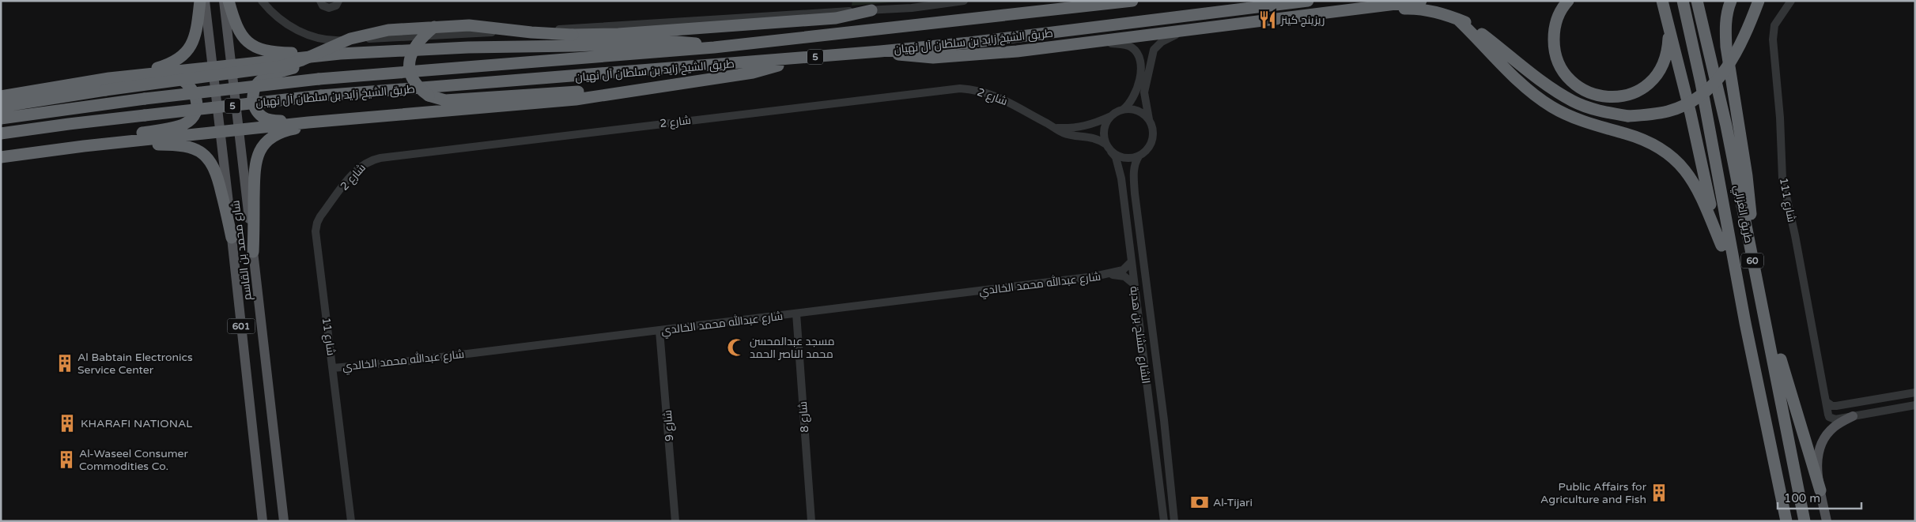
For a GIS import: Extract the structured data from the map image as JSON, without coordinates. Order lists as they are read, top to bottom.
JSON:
{
  "streets": {
    "highway": [
      "طريق الشيخ زايد بن سلطان آل نهيان",
      "5",
      "طريق الغزالي",
      "60"
    ],
    "main road": ["شارع محمد بن القاسم", "601"],
    "street": [
      "شارع 2",
      "شارع 111",
      "شارع عبدالله محمد الخالدي",
      "الشارع مشلح بن هدبة",
      "شارع 11",
      "شارع 8",
      "شارع 9"
    ]
  },
  "crossings": [
    ["شارع 2", "الشارع مشلح بن هدبة"],
    ["شارع 2", "شارع 11"],
    ["شارع عبدالله محمد الخالدي", "الشارع مشلح بن هدبة"],
    ["شارع عبدالله محمد الخالدي", "شارع 11"],
    ["شارع عبدالله محمد الخالدي", "شارع 8"],
    ["شارع عبدالله محمد الخالدي", "شارع 9"]
  ],
  "places": {
    "restaurant": ["ريزينج كينز"],
    "mosque": ["مسجد عبدالمحسن محمد الناصر الحمد"],
    "building": [
      "Al Babtain Electronics Service Center",
      "KHARAFI NATIONAL",
      "Al-Waseel Consumer Commodities Co.",
      "Public Affairs for Agriculture and Fish"
    ],
    "bank": ["Al-Tijari"]
  },
  "scale_bar": "100 m"
}
